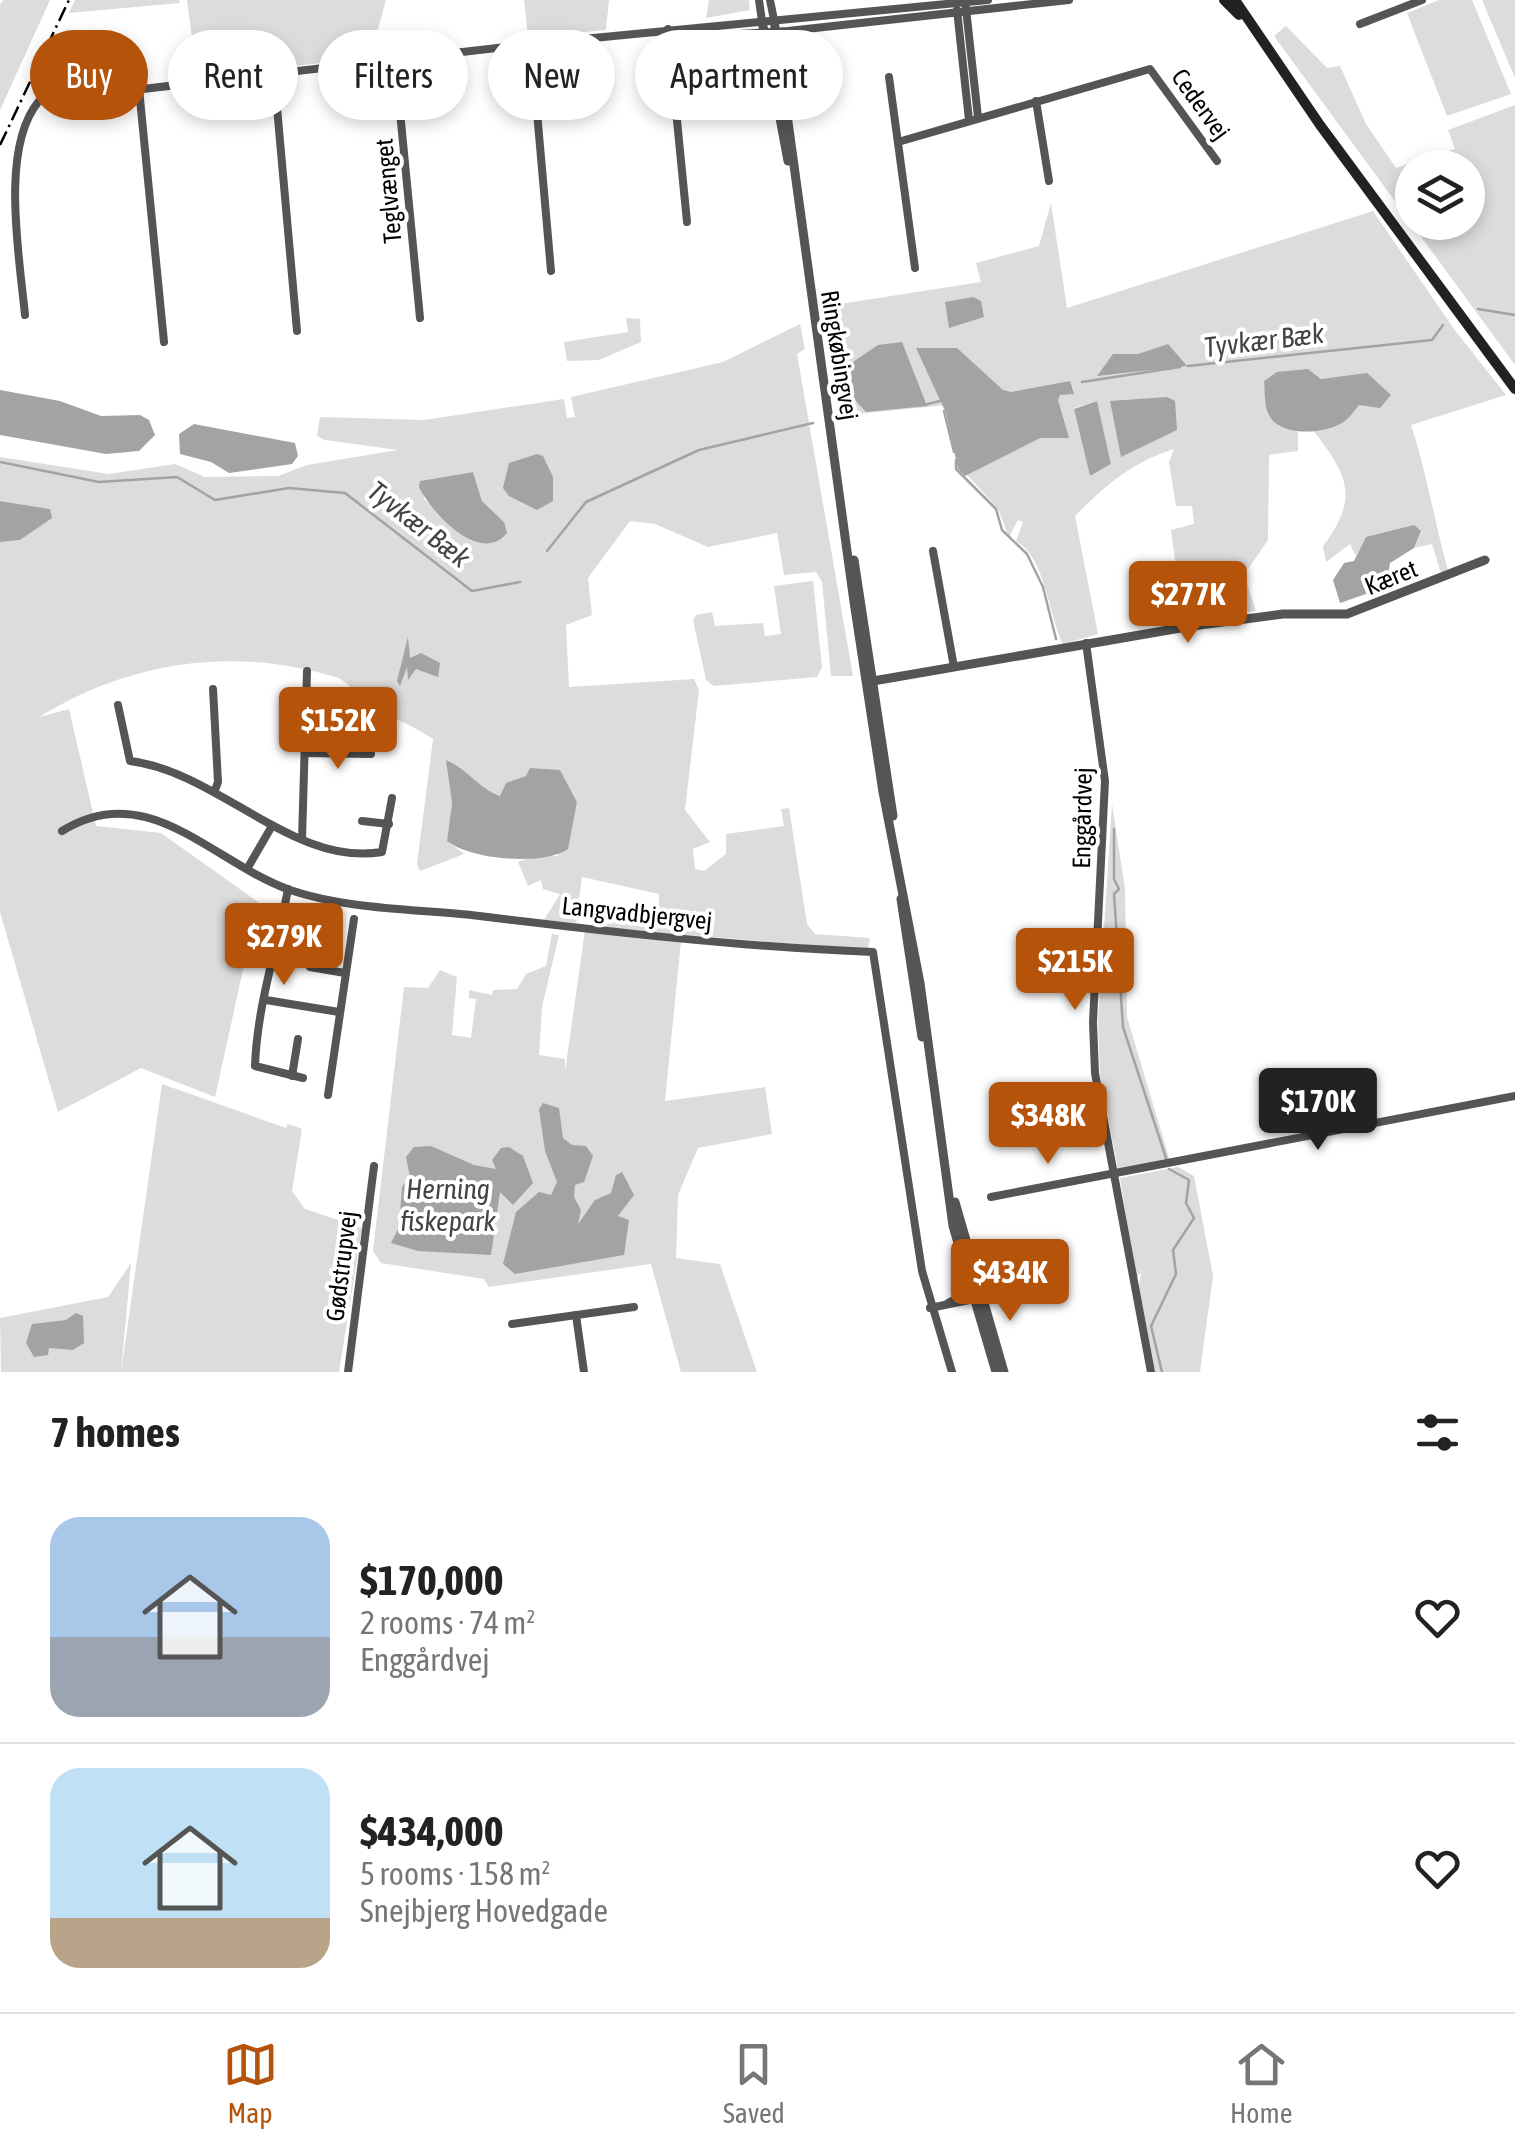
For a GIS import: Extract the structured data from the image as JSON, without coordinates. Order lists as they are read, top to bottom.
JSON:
{
  "streets": {
    "street": [
      "Cedervej",
      "Teglvænget",
      "Ringkøbingvej",
      "Kæret",
      "Enggårdvej",
      "Langvadbjergvej",
      "Gødstrupvej"
    ]
  },
  "crossings": [
    ["Ringkøbingvej", "Kæret"],
    ["Kæret", "Enggårdvej"]
  ],
  "water": ["Tyvkær Bæk", "Herning fiskepark"],
  "page": {
    "chip": [
      "Buy",
      "Rent",
      "Filters",
      "New",
      "Apartment"
    ],
    "price": [
      "$277K",
      "$152K",
      "$279K",
      "$215K",
      "$170K",
      "$348K",
      "$434K"
    ],
    "heading": "7 homes",
    "list": [
      {
        "name": "$170,000",
        "note": "2 rooms · 74 m² · Enggårdvej"
      },
      {
        "name": "$434,000",
        "note": "5 rooms · 158 m² · Snejbjerg Hovedgade"
      }
    ],
    "tabs": ["Map", "Saved", "Home"]
  }
}
